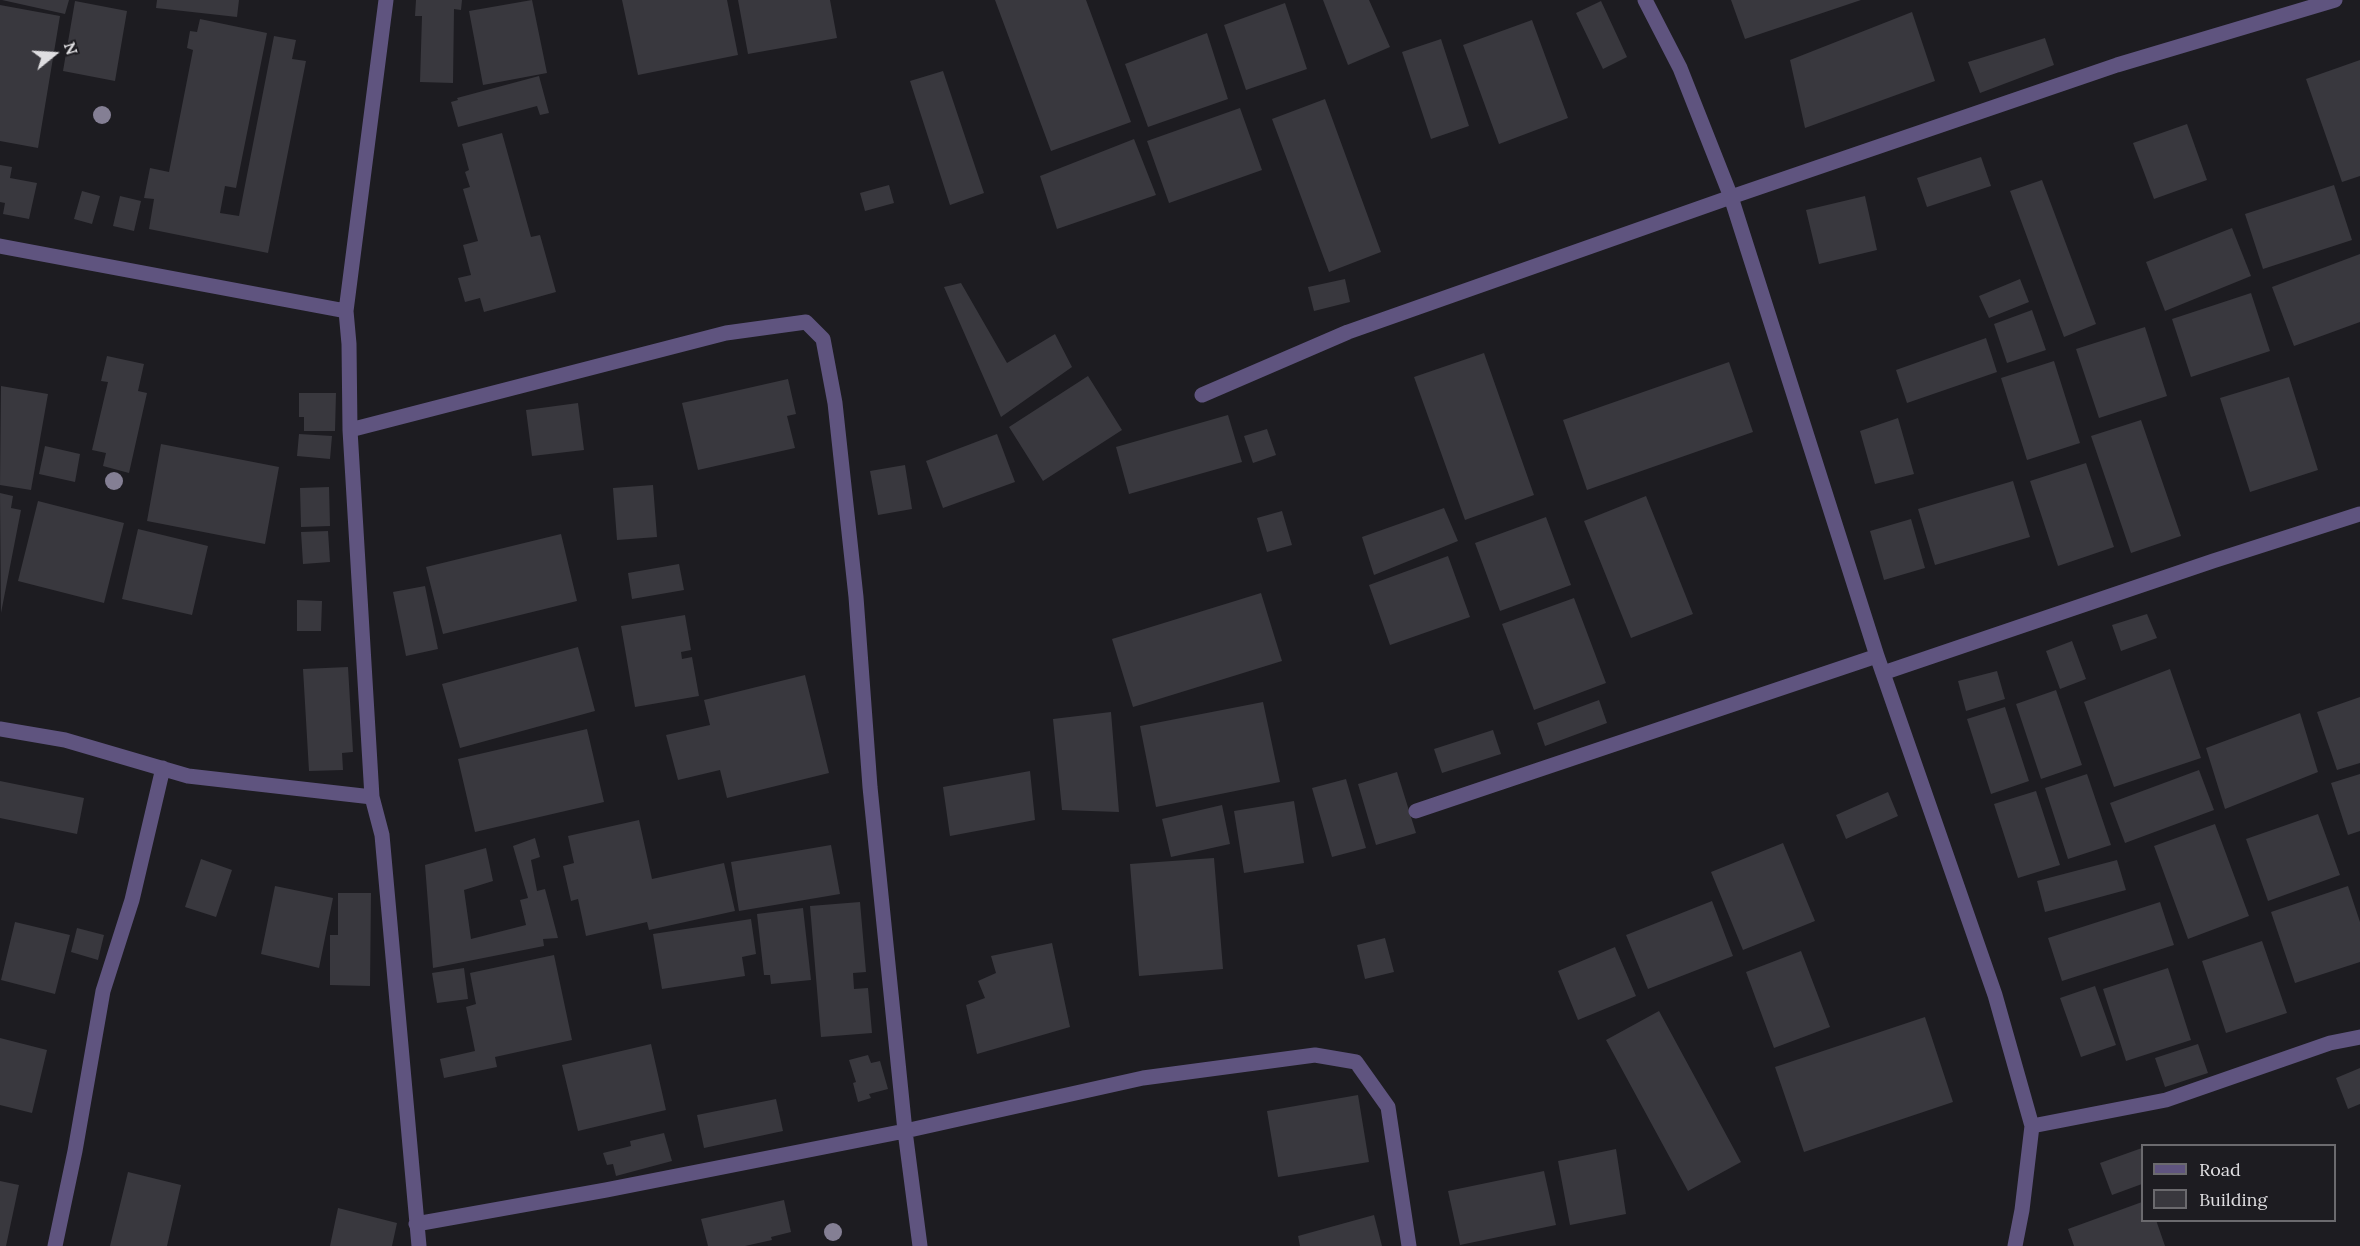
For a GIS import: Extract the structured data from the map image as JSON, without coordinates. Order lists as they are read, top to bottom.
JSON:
{
  "legend": ["Road", "Building"],
  "north": "right"
}
